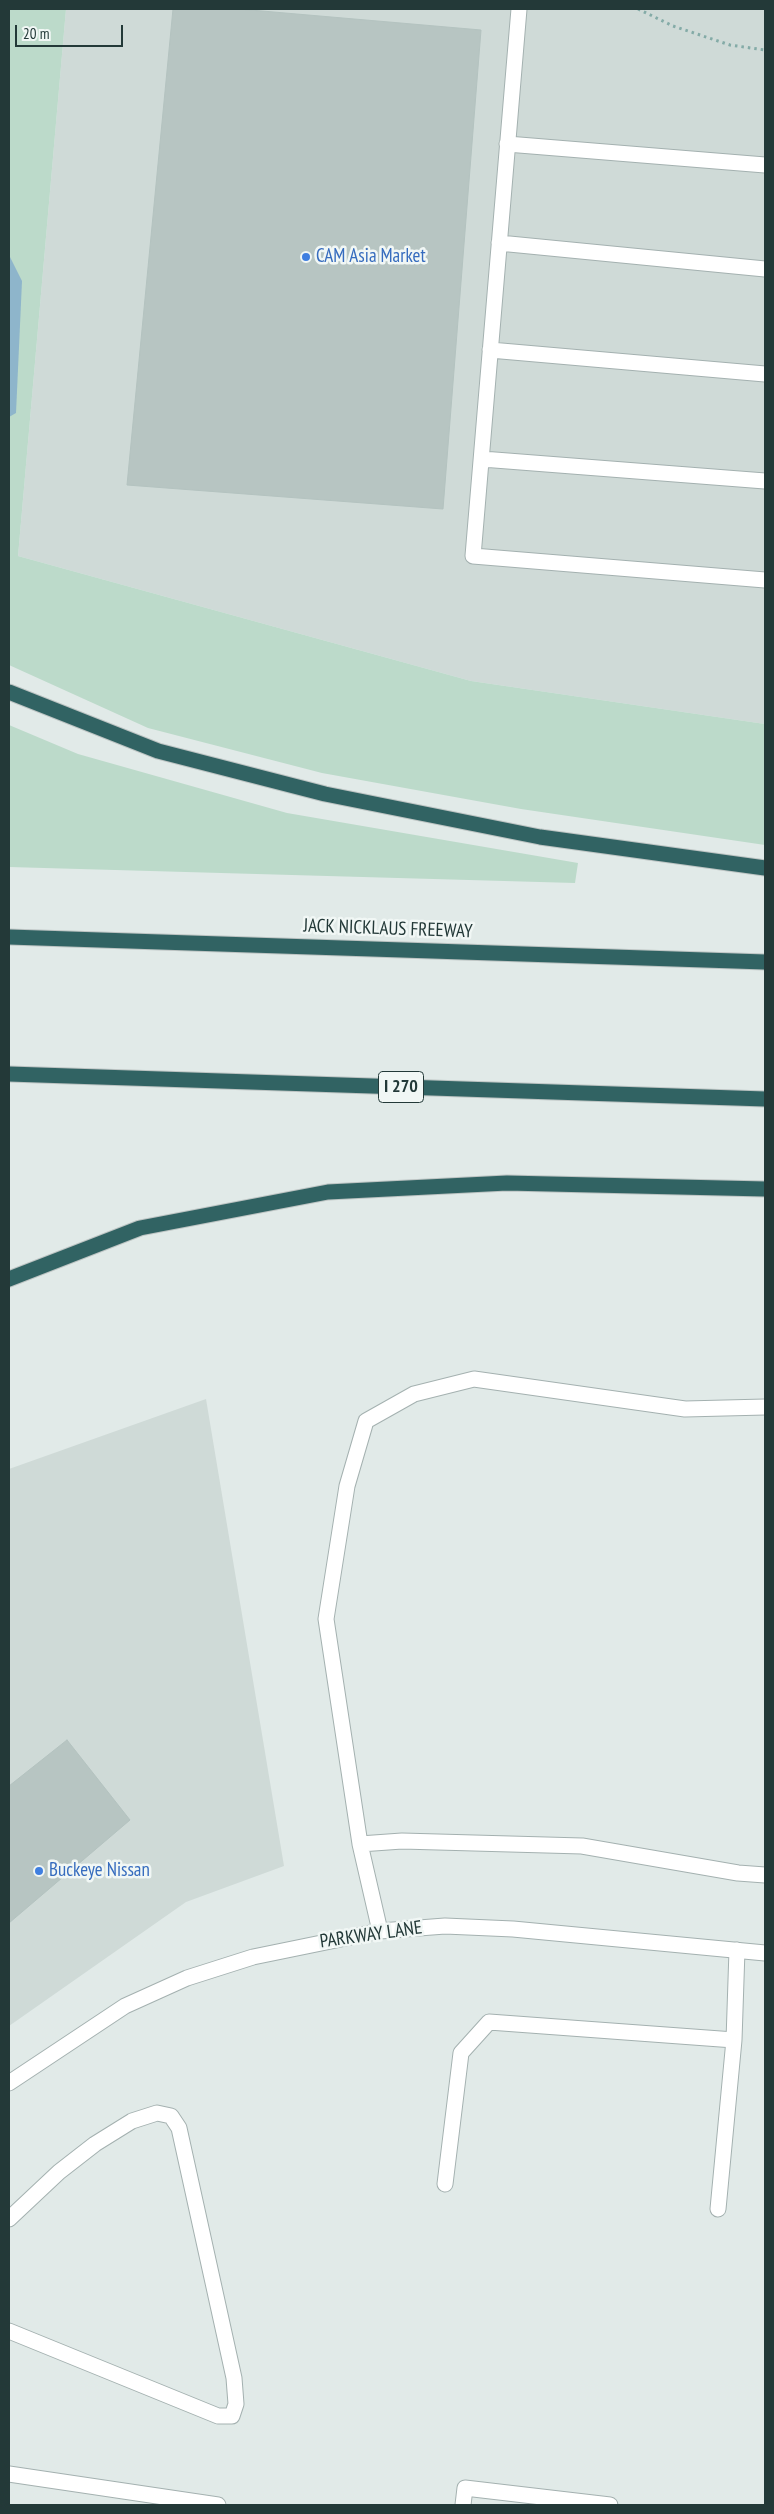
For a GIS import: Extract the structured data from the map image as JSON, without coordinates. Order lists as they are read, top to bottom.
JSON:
{
  "streets": {
    "highway": ["JACK NICKLAUS FREEWAY", "I 270"],
    "street": ["PARKWAY LANE"]
  },
  "places": ["CAM Asia Market", "Buckeye Nissan"],
  "scale_bar": "20 m"
}
